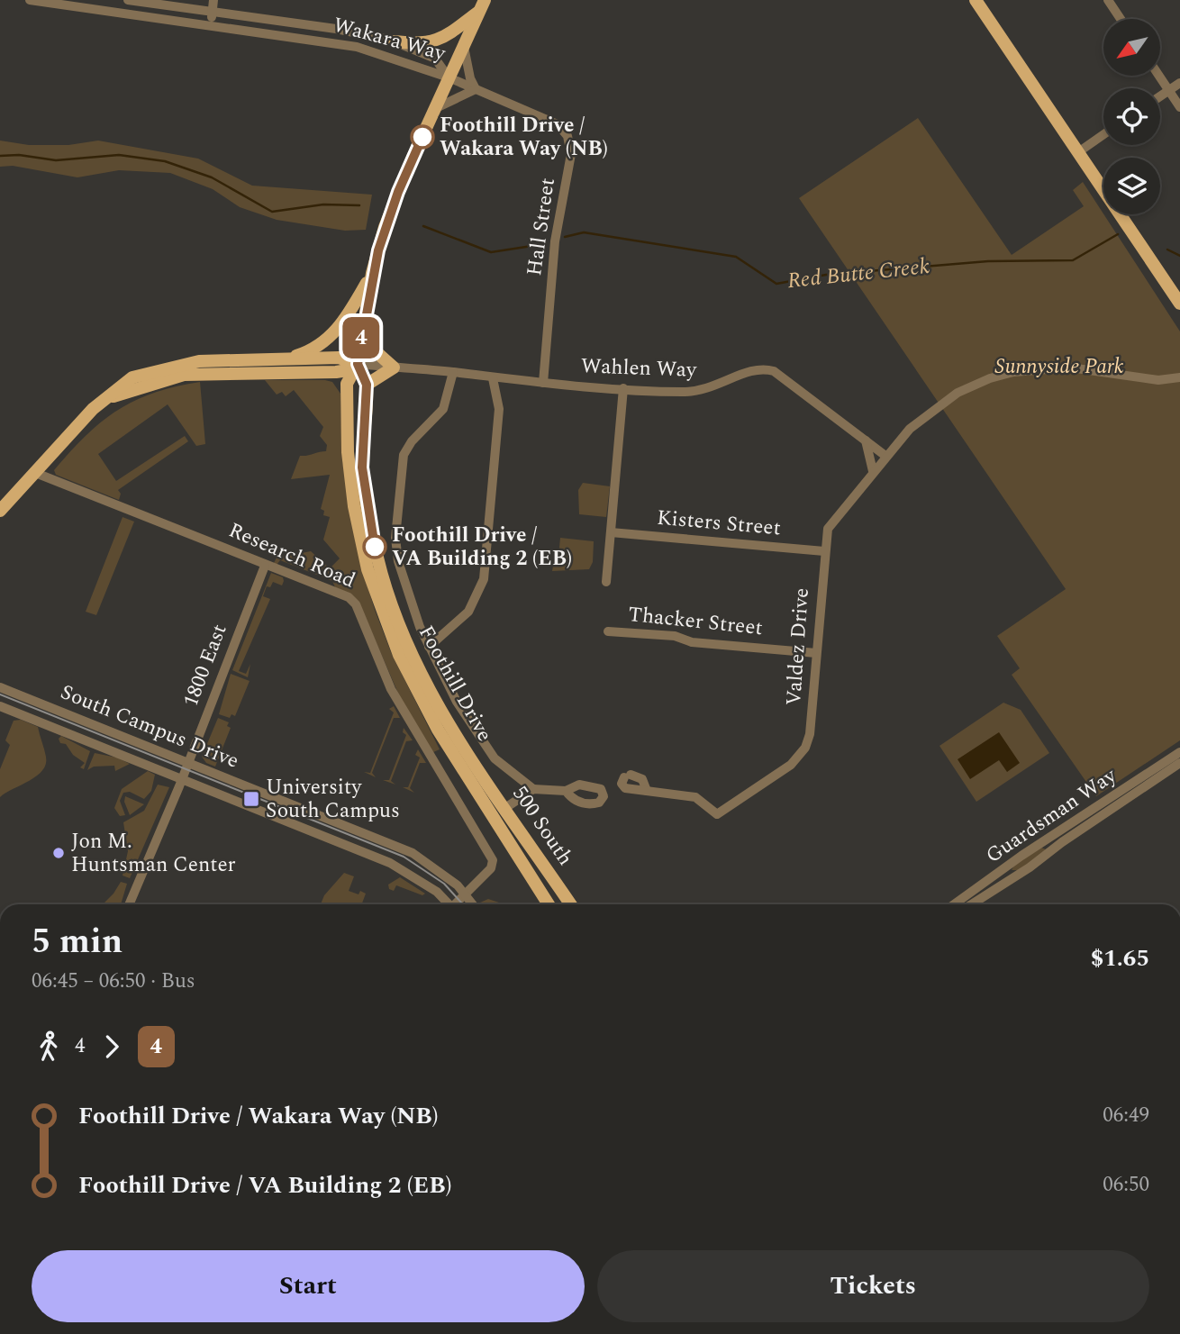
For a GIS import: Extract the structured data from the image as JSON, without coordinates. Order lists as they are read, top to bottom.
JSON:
{
  "streets": {
    "main road": ["Foothill Drive", "500 South"],
    "street": [
      "Wakara Way",
      "Hall Street",
      "Wahlen Way",
      "Kisters Street",
      "Research Road",
      "Thacker Street",
      "Valdez Drive",
      "1800 East",
      "South Campus Drive",
      "Guardsman Way"
    ]
  },
  "crossings": [
    ["Wakara Way", "Hall Street"],
    ["Wakara Way", "Foothill Drive"],
    ["Hall Street", "Wahlen Way"],
    ["Hall Street", "Foothill Drive"],
    ["Wahlen Way", "Valdez Drive"],
    ["Wahlen Way", "Foothill Drive"],
    ["Kisters Street", "Valdez Drive"],
    ["Research Road", "1800 East"],
    ["Research Road", "South Campus Drive"],
    ["Thacker Street", "Valdez Drive"],
    ["1800 East", "South Campus Drive"],
    ["Foothill Drive", "500 South"]
  ],
  "water": ["Red Butte Creek"],
  "parks": ["Sunnyside Park"],
  "places": {
    "other": ["Foothill Drive / Wakara Way (NB)", "Foothill Drive / VA Building 2 (EB)", "Jon M. Huntsman Center"],
    "transit": ["University South Campus"]
  },
  "lines": ["bus line 4"],
  "north": "bottom left",
  "page": {
    "on_map": "4",
    "heading": ["5 min", "06:45 – 06:50 · Bus", "$1.65"],
    "legs": ["4", "4"],
    "list": [
      {
        "name": "Foothill Drive / Wakara Way (NB)",
        "value": "06:49"
      },
      {
        "name": "Foothill Drive / VA Building 2 (EB)",
        "value": "06:50"
      }
    ],
    "buttons": ["Start", "Tickets"]
  }
}
